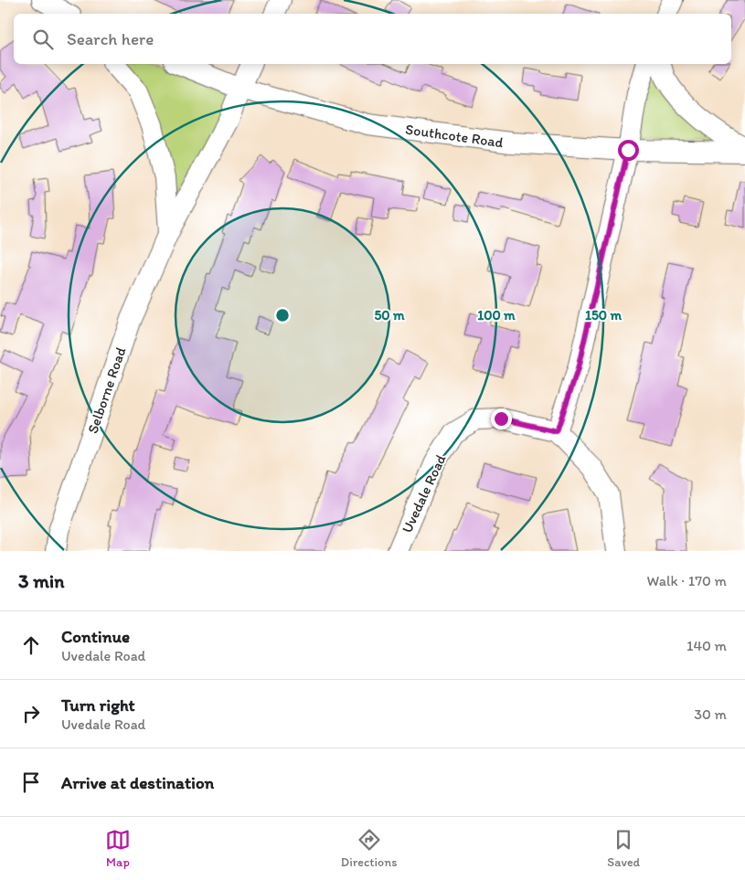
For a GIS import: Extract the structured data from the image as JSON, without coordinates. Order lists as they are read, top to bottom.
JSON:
{
  "streets": {
    "street": ["Southcote Road", "Selborne Road", "Uvedale Road"]
  },
  "crossings": [
    ["Southcote Road", "Selborne Road"]
  ],
  "page": {
    "search": "Search here",
    "heading": ["3 min", "Walk · 170 m"],
    "list": [
      ["Continue", "Uvedale Road", "140 m"],
      ["Turn right", "Uvedale Road", "30 m"],
      "Arrive at destination"
    ],
    "nav": ["Map", "Directions", "Saved"]
  },
  "rings": ["50 m", "100 m", "150 m"]
}
